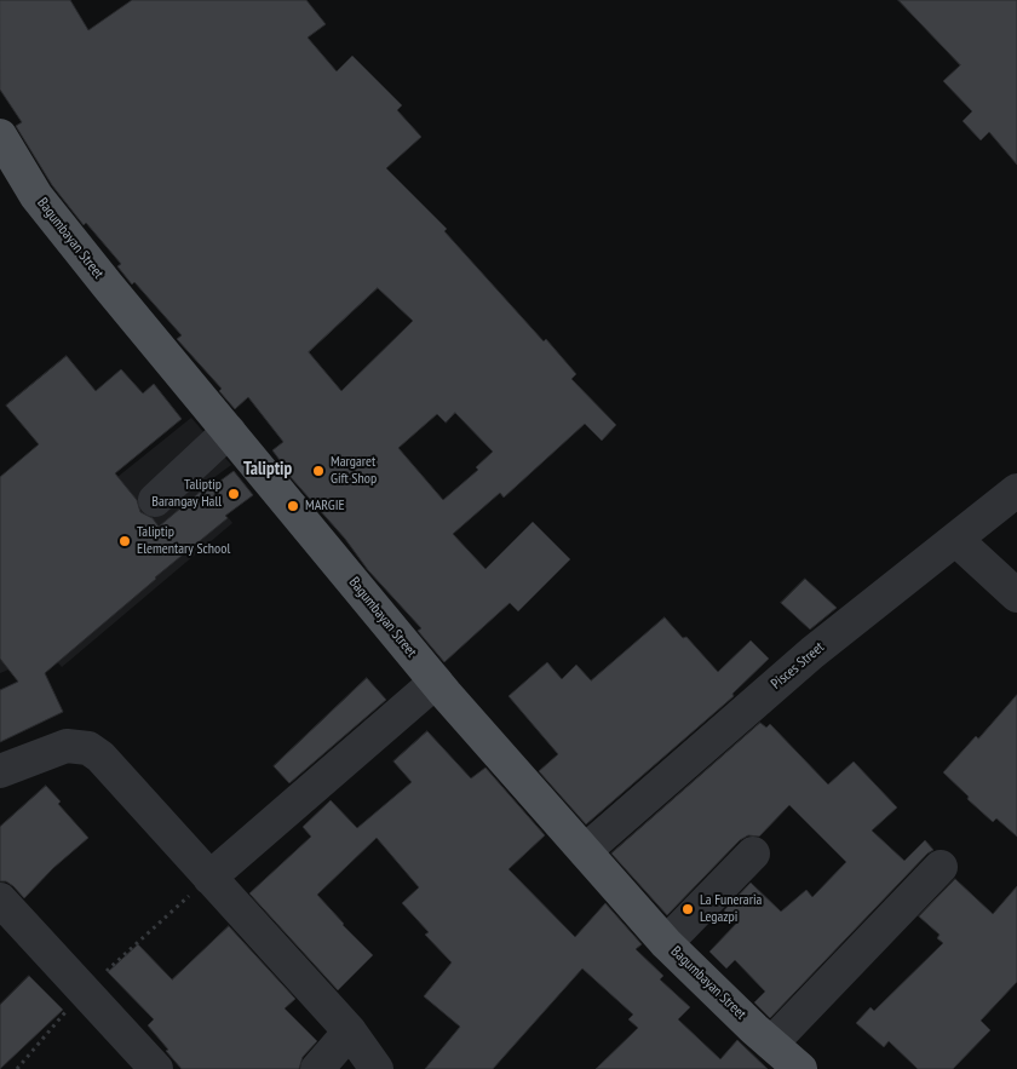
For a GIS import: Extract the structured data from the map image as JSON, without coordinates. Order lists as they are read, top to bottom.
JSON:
{
  "streets": {
    "main road": ["Bagumbayan Street"],
    "street": ["Pisces Street"]
  },
  "crossings": [
    ["Bagumbayan Street", "Pisces Street"]
  ],
  "districts": ["Taliptip"],
  "places": [
    "Margaret Gift Shop",
    "Taliptip Barangay Hall",
    "MARGIE",
    "Taliptip Elementary School",
    "La Funeraria Legazpi"
  ]
}
